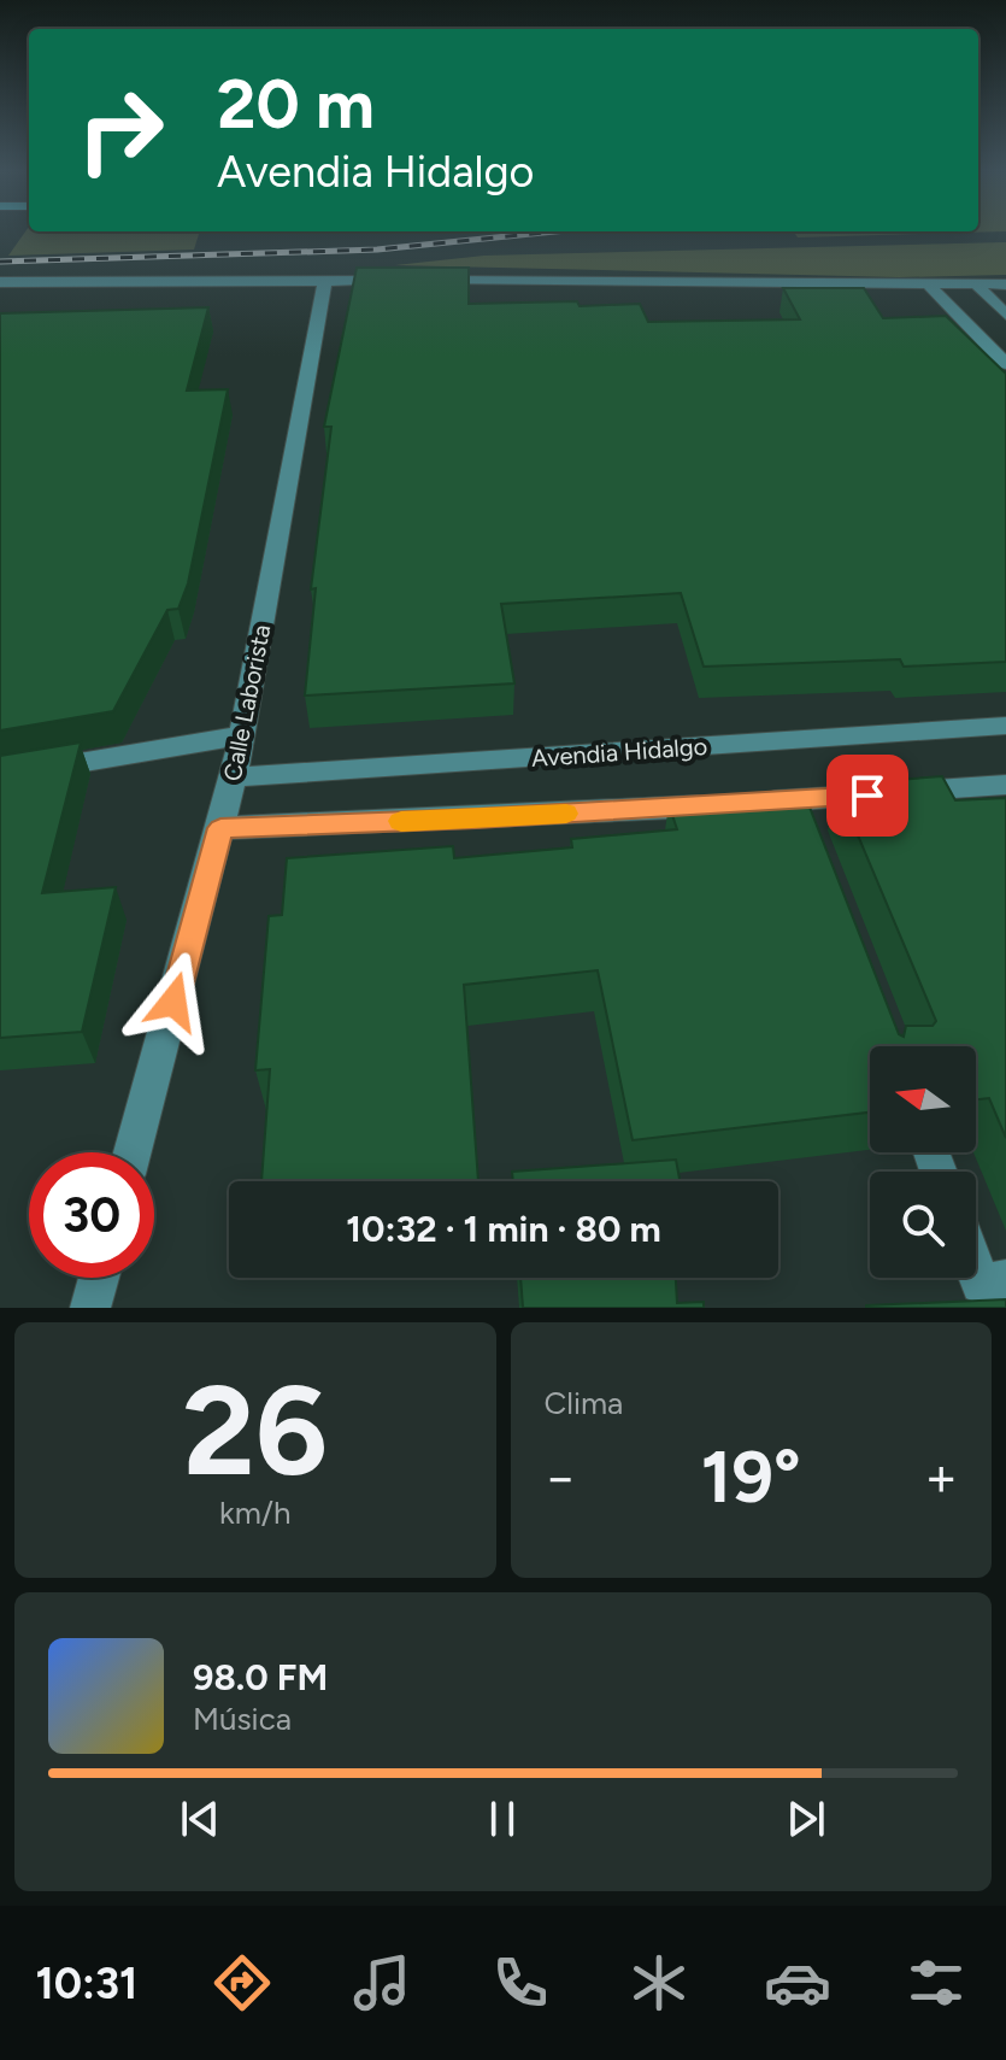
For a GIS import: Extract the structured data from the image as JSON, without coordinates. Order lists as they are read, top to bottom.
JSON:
{
  "streets": {
    "street": ["Calle Laborista", "Avendia Hidalgo"]
  },
  "crossings": [
    ["Calle Laborista", "Avendia Hidalgo"]
  ],
  "north": "left",
  "page": {
    "turn": ["20 m", "Avendia Hidalgo"],
    "limit": "30",
    "trip": "10:32 · 1 min · 80 m",
    "tile": [
      ["26", "km/h"],
      "Clima"
    ],
    "heat": ["−", "19°", "+"],
    "song": ["98.0 FM", "Música"],
    "tabs": "10:31"
  }
}
